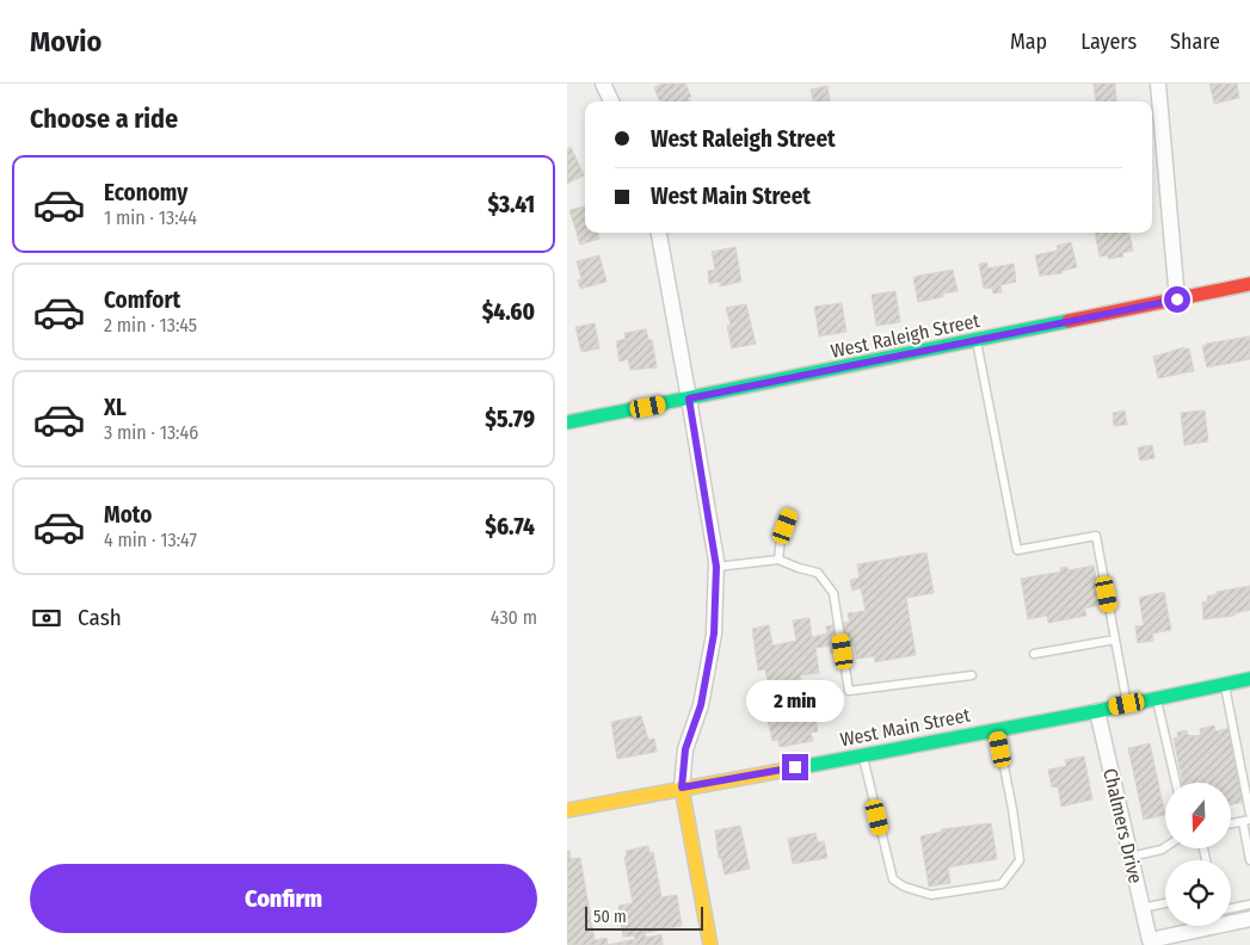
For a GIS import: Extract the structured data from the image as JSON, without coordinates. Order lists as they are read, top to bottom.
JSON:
{
  "streets": {
    "street": ["West Raleigh Street", "West Main Street", "Chalmers Drive"]
  },
  "crossings": [
    ["West Main Street", "Chalmers Drive"]
  ],
  "scale_bar": "50 m",
  "north": "bottom",
  "page": {
    "header": "Movio",
    "nav": ["Map", "Layers", "Share"],
    "heading": "Choose a ride",
    "banner": ["West Raleigh Street", "West Main Street"],
    "list": [
      {
        "name": "Economy",
        "note": "1 min · 13:44",
        "value": "$3.41"
      },
      {
        "name": "Comfort",
        "note": "2 min · 13:45",
        "value": "$4.60"
      },
      {
        "name": "XL",
        "note": "3 min · 13:46",
        "value": "$5.79"
      },
      {
        "name": "Moto",
        "note": "4 min · 13:47",
        "value": "$6.74"
      }
    ],
    "pay": ["Cash", "430 m"],
    "bubble": "2 min",
    "buttons": "Confirm",
    "scale": "50 m"
  }
}
